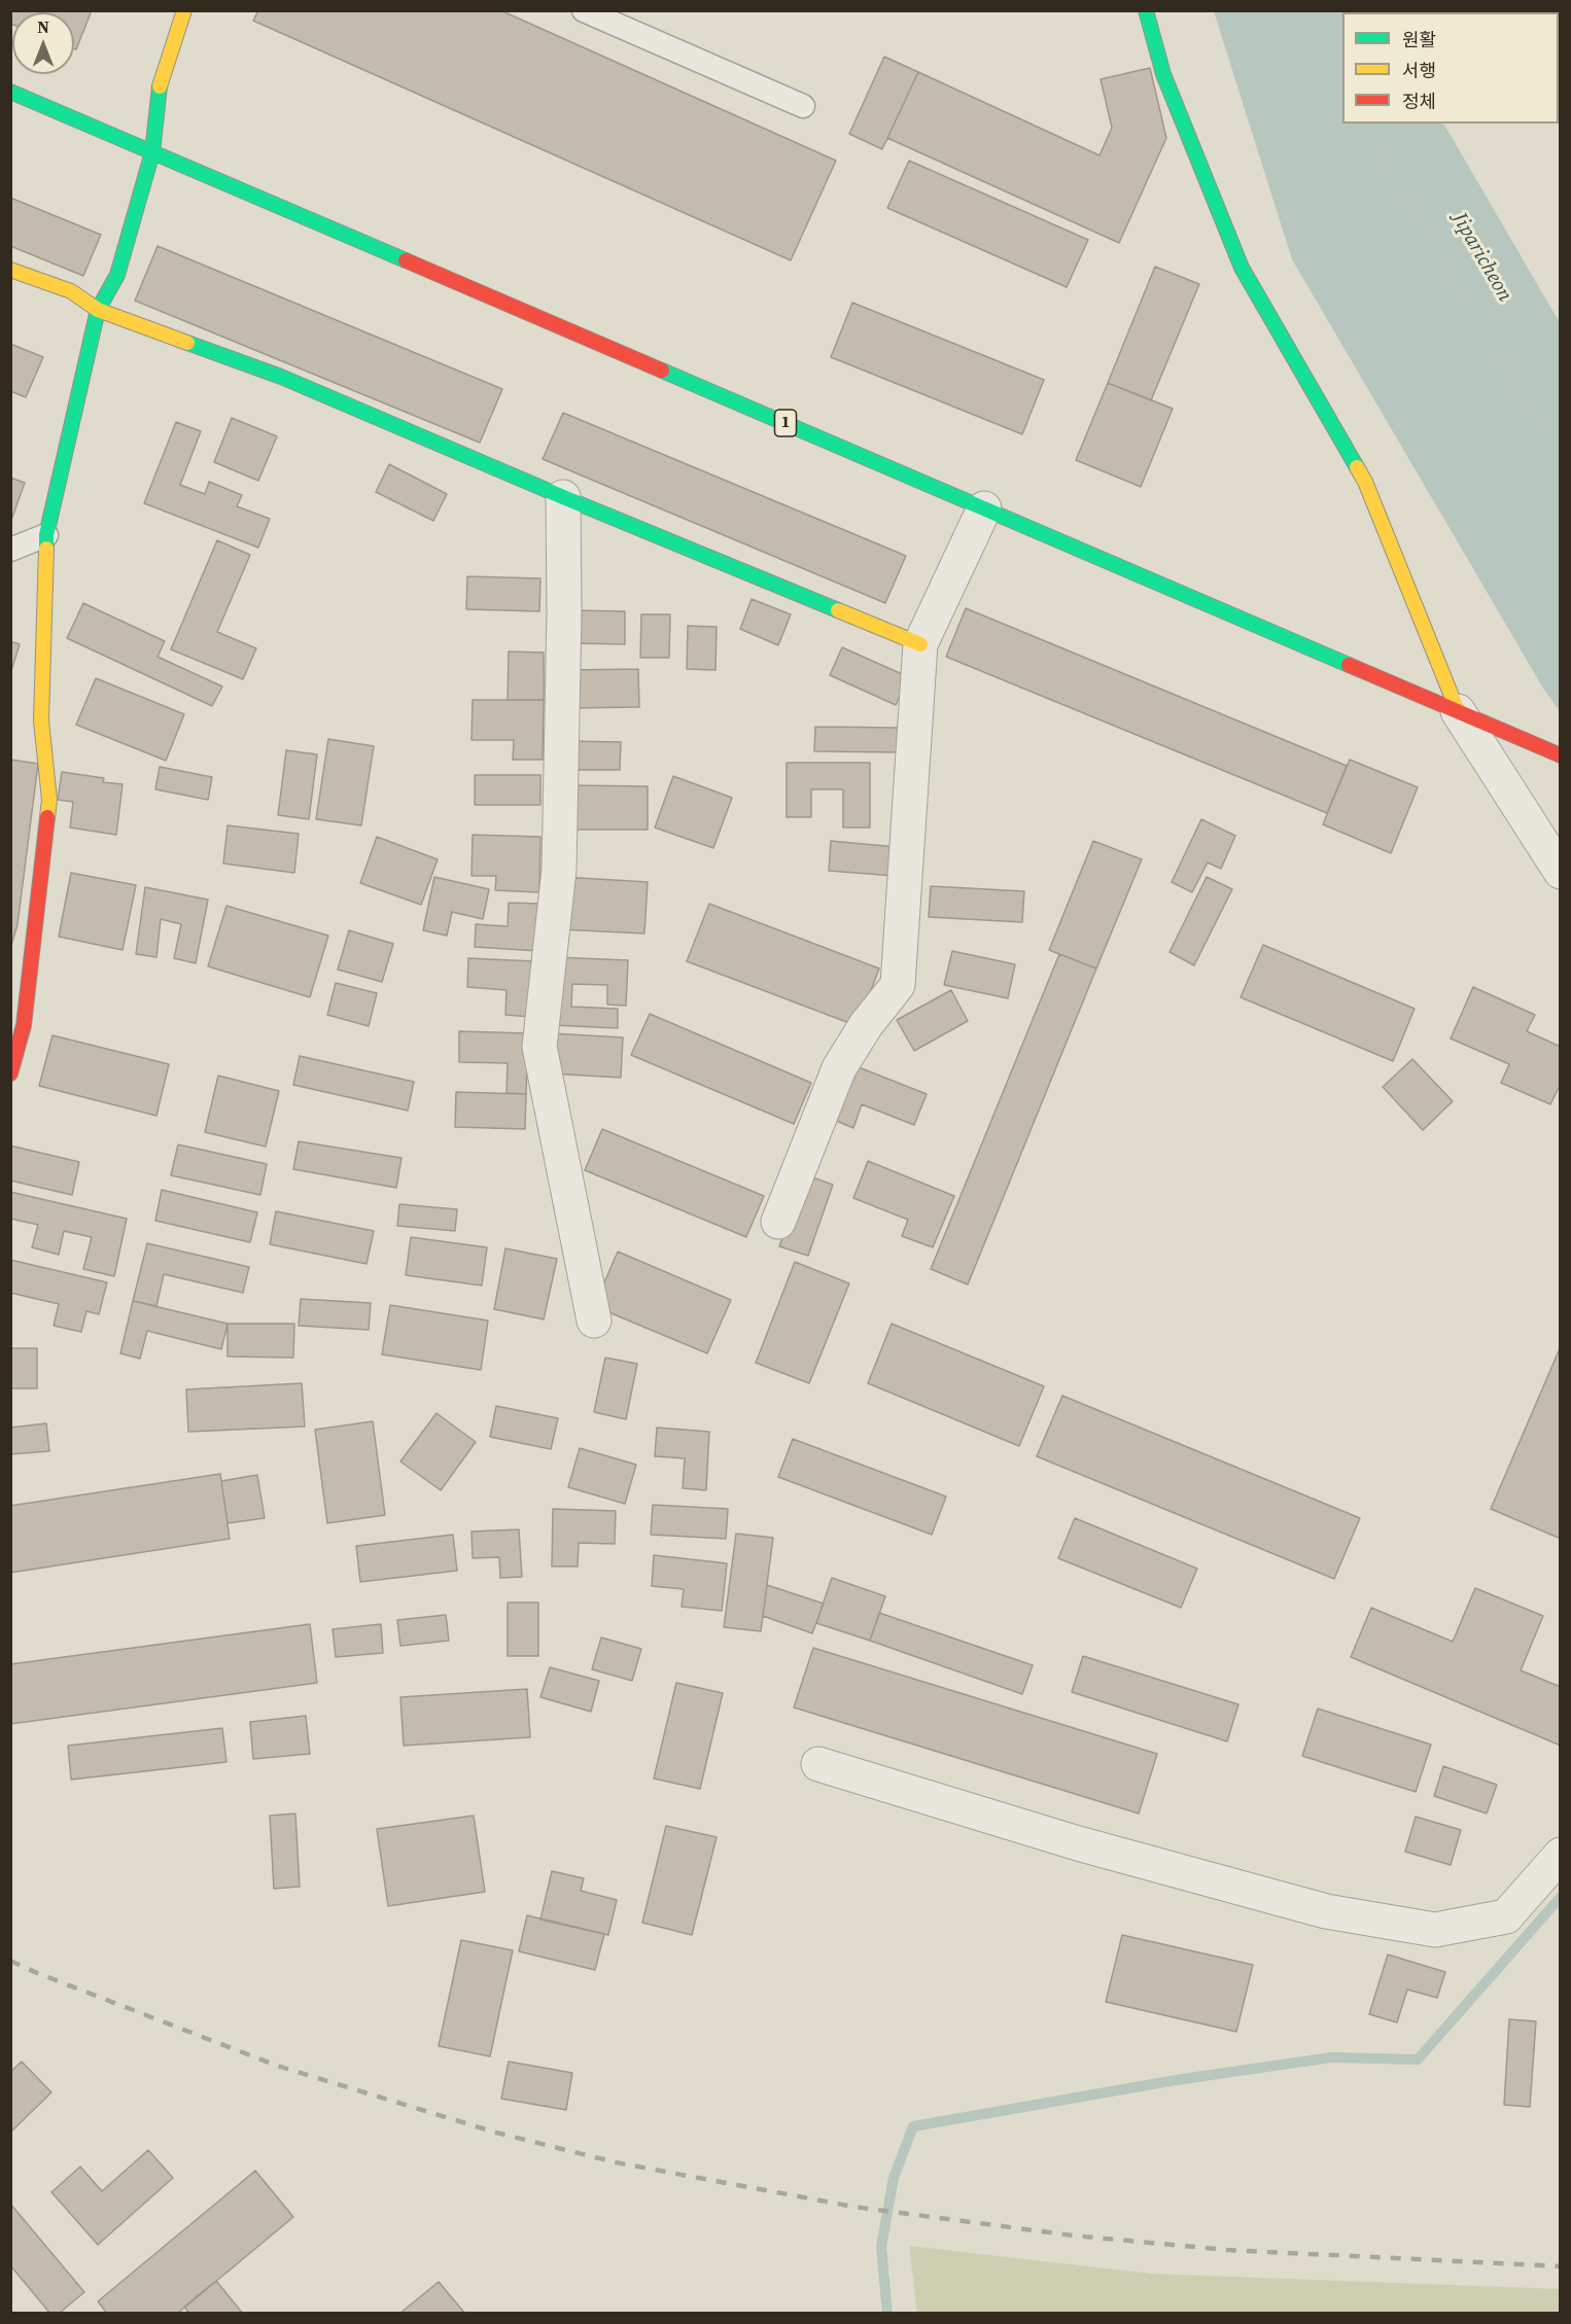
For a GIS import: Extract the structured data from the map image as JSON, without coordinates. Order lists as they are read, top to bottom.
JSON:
{
  "streets": {
    "street": ["1"]
  },
  "water": ["Jiparicheon"],
  "legend": ["원활", "서행", "정체"],
  "north": "top"
}
